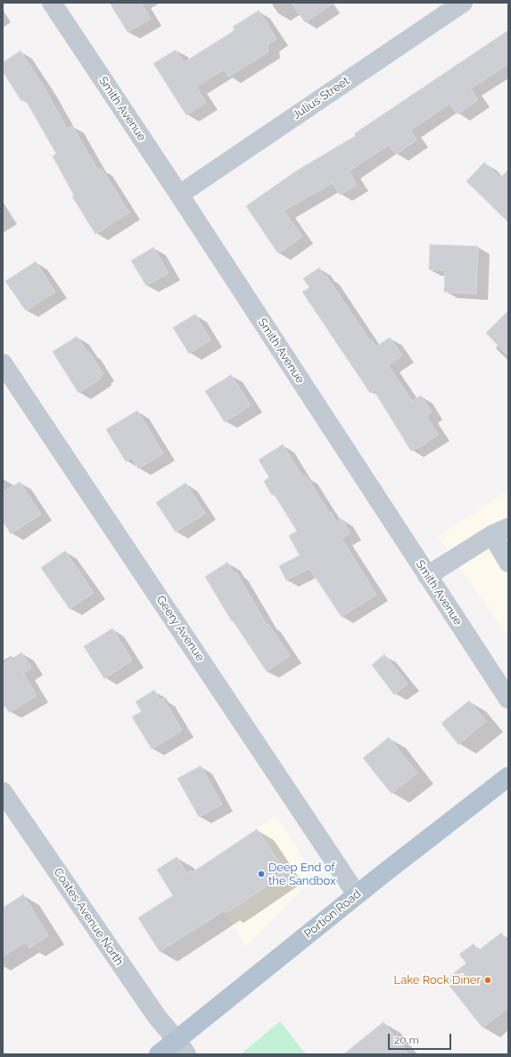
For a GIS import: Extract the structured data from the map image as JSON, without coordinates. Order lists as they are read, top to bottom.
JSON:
{
  "streets": {
    "main road": ["Portion Road"],
    "street": [
      "Julius Street",
      "Smith Avenue",
      "Geery Avenue",
      "Coates Avenue North"
    ]
  },
  "crossings": [
    ["Julius Street", "Smith Avenue"],
    ["Geery Avenue", "Portion Road"],
    ["Portion Road", "Coates Avenue North"]
  ],
  "places": ["Deep End of the Sandbox", "Lake Rock Diner"],
  "scale_bar": "20 m"
}
